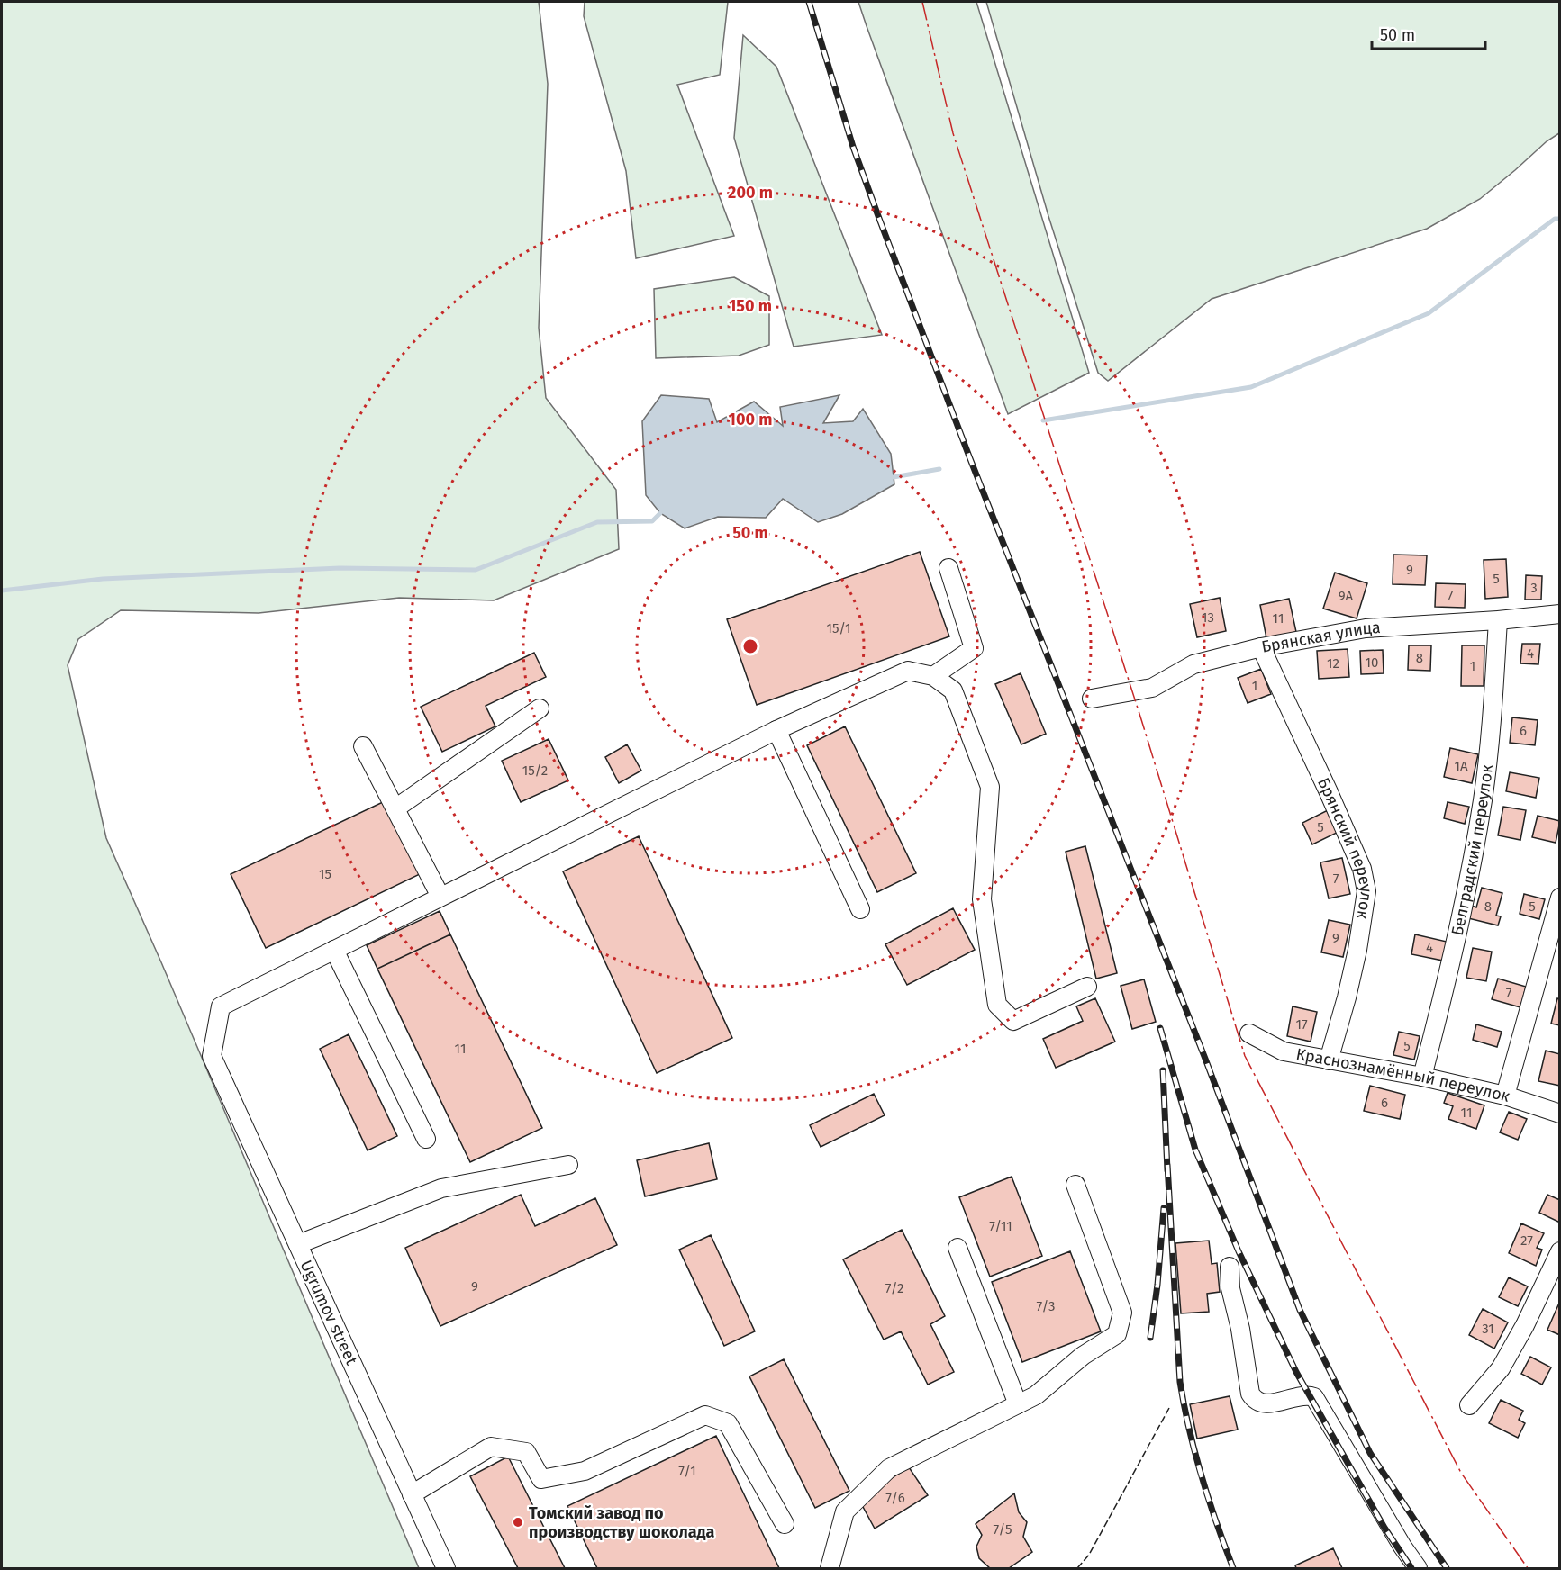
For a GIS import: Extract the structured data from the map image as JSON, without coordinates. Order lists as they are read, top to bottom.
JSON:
{
  "streets": {
    "street": [
      "Брянская улица",
      "Брянский переулок",
      "Белградский переулок",
      "Краснознамённый переулок",
      "Ugrumov street"
    ]
  },
  "crossings": [
    ["Брянская улица", "Брянский переулок"],
    ["Брянская улица", "Белградский переулок"],
    ["Брянский переулок", "Краснознамённый переулок"],
    ["Белградский переулок", "Краснознамённый переулок"]
  ],
  "places": ["Томский завод по производству шоколада"],
  "house_numbers": [
    "9",
    "5",
    "3",
    "7",
    "9А",
    "13",
    "11",
    "15/1",
    "4",
    "8",
    "10",
    "12",
    "1",
    "1",
    "6",
    "1А",
    "15/2",
    "5",
    "15",
    "7",
    "8",
    "5",
    "9",
    "4",
    "7",
    "17",
    "5",
    "11",
    "6",
    "11",
    "7/11",
    "27",
    "9",
    "7/2",
    "7/3",
    "31",
    "7/1",
    "7/6",
    "7/5"
  ],
  "scale_bar": "50 m",
  "rings": [
    "200 m",
    "150 m",
    "100 m",
    "50 m"
  ]
}
